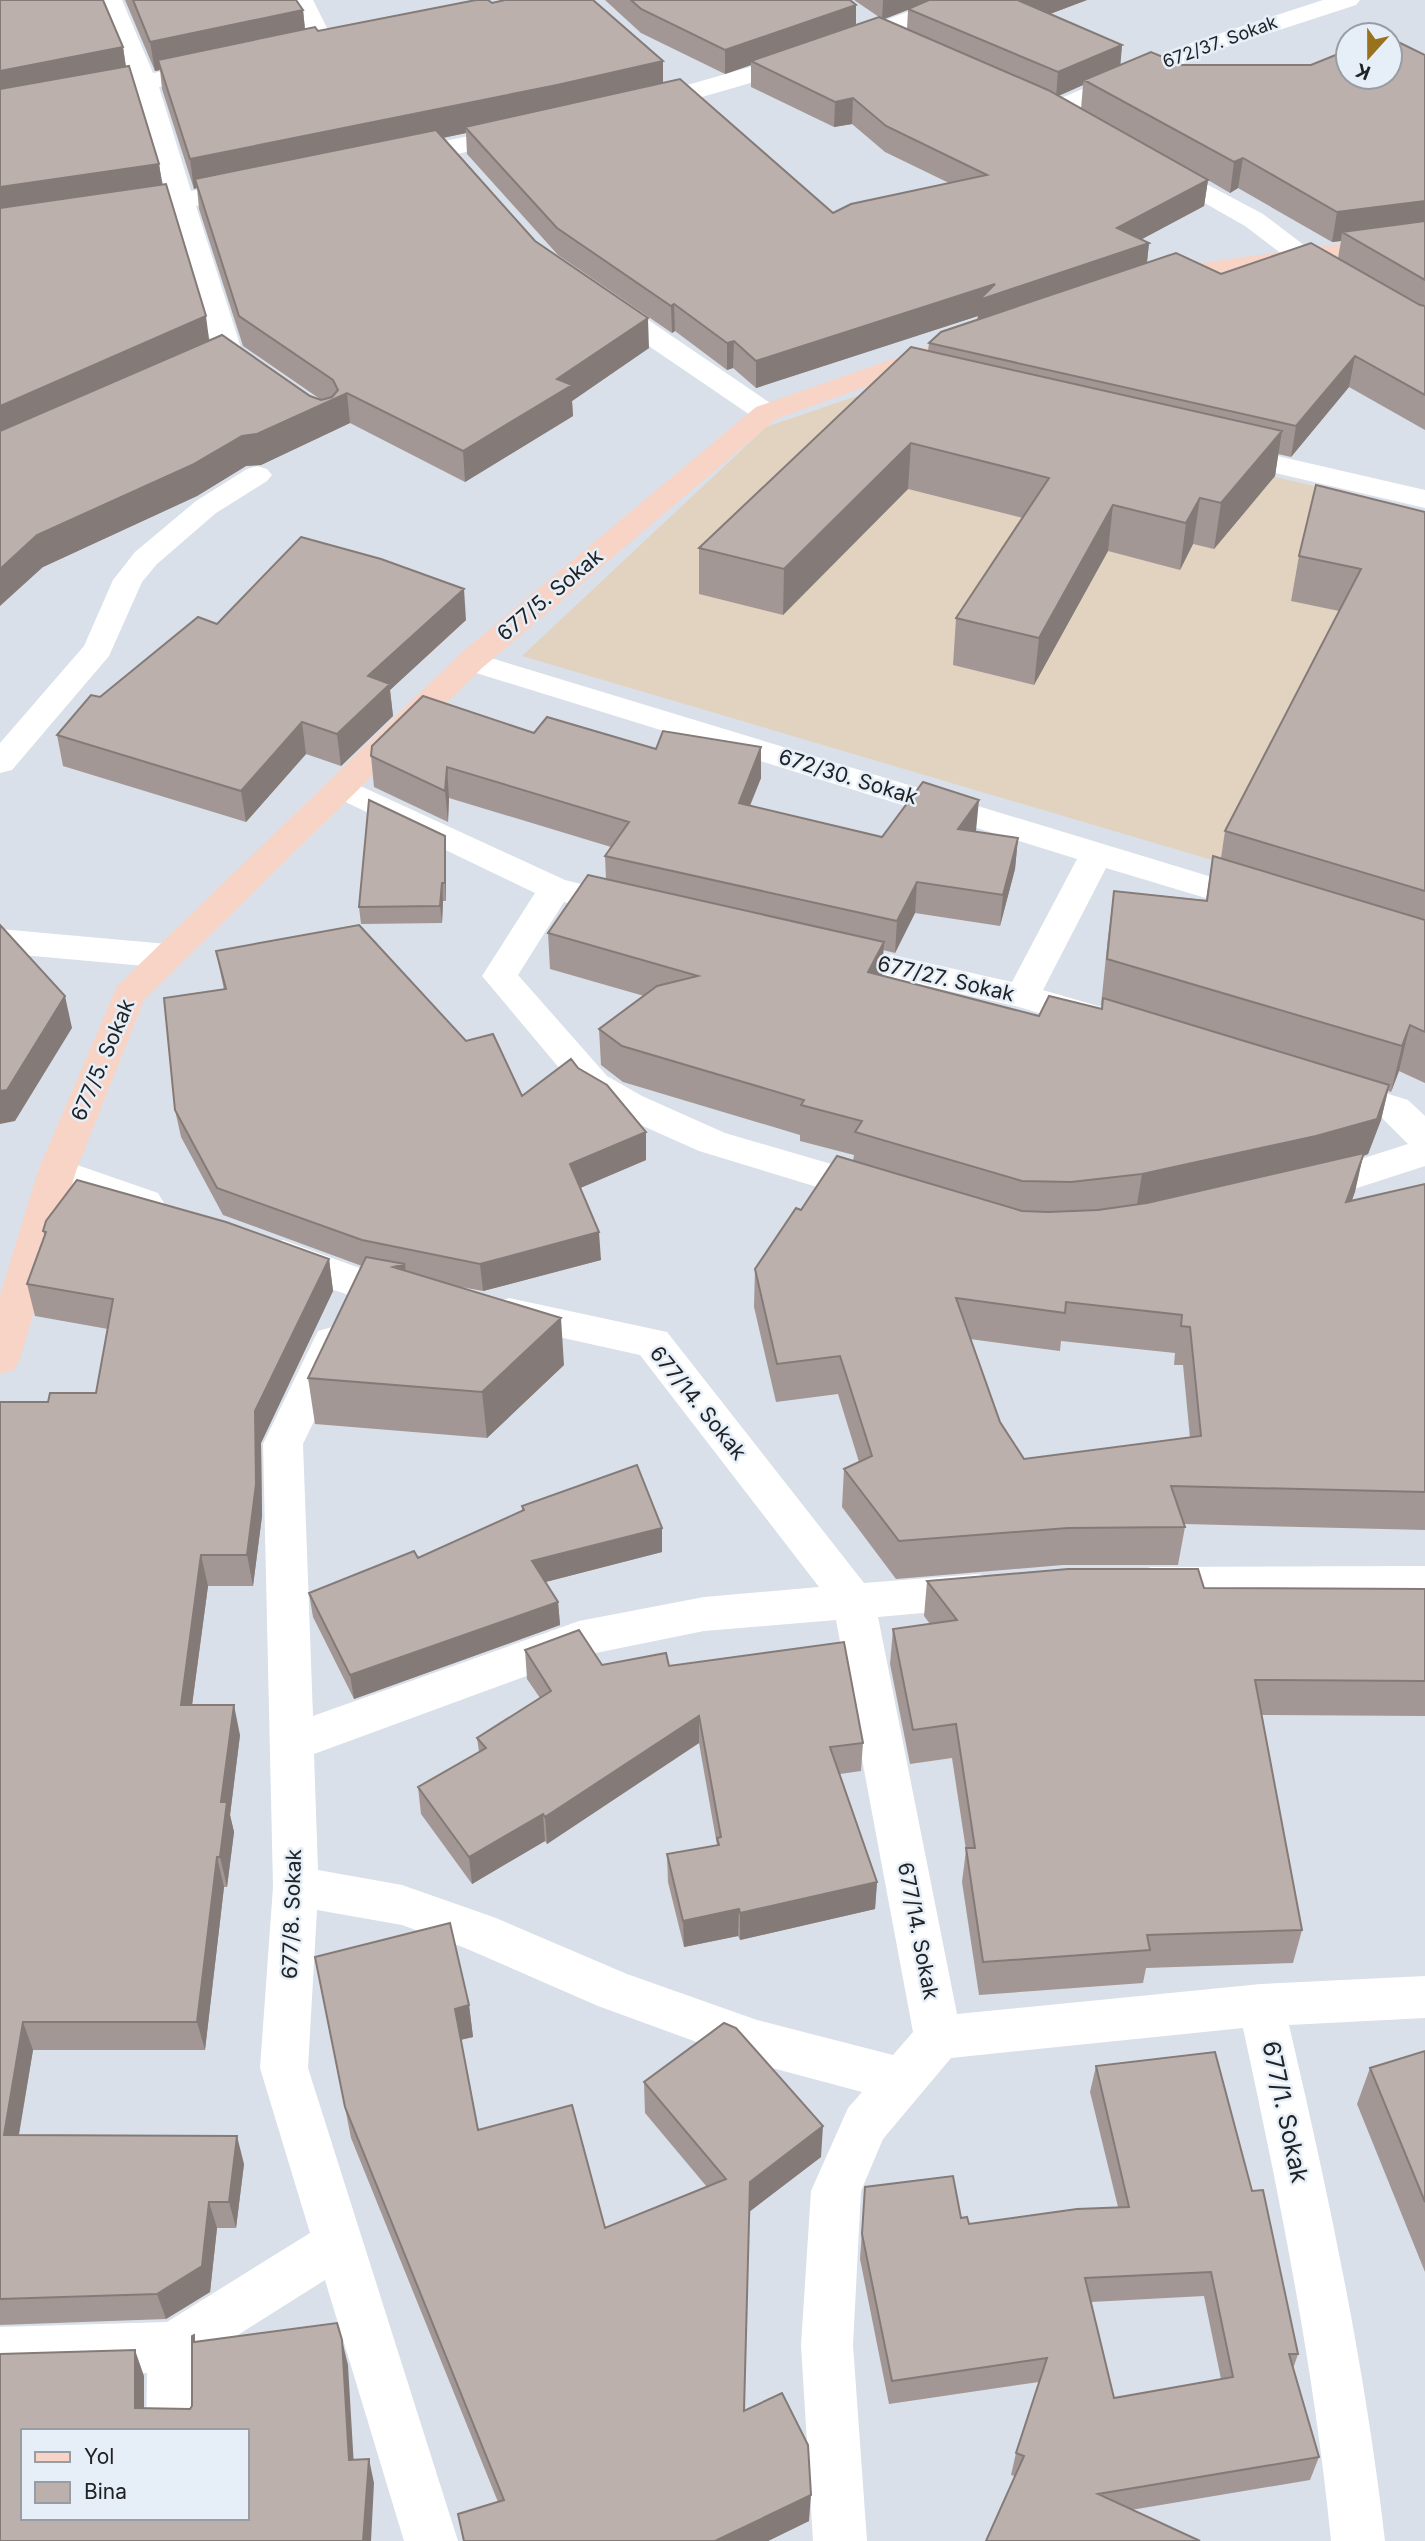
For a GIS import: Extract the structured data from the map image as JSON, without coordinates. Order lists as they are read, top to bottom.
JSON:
{
  "streets": {
    "street": [
      "672/37. Sokak",
      "677/5. Sokak",
      "672/30. Sokak",
      "677/27. Sokak",
      "677/14. Sokak",
      "677/8. Sokak",
      "677/1. Sokak"
    ]
  },
  "crossings": [
    ["677/5. Sokak", "672/30. Sokak"],
    ["677/14. Sokak", "677/8. Sokak"]
  ],
  "legend": ["Yol", "Bina"],
  "north": "bottom"
}
